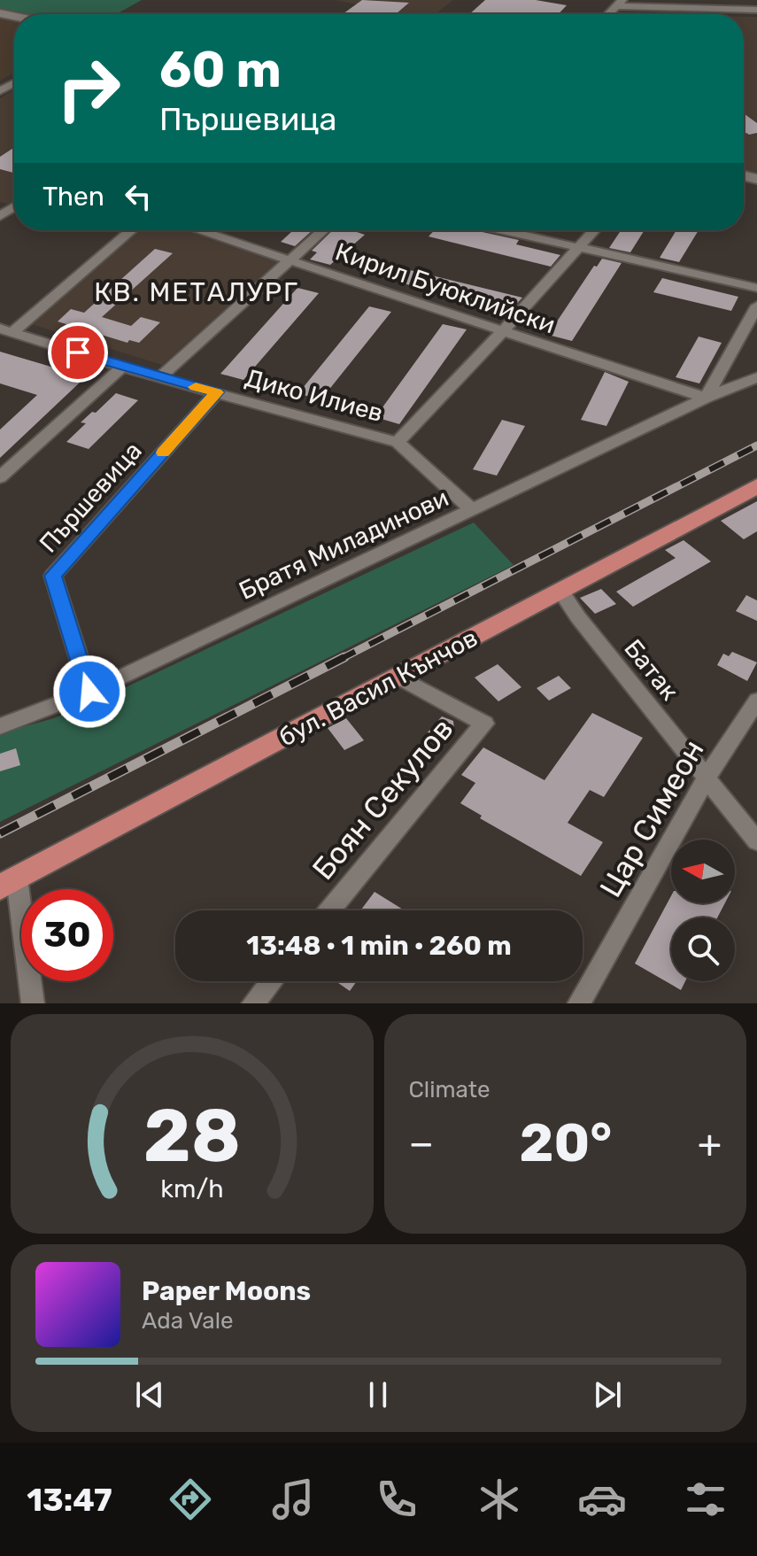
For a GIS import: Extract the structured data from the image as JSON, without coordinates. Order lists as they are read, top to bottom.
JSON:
{
  "streets": {
    "main road": ["бул. Васил Кънчов"],
    "street": [
      "Кирил Буюклийски",
      "Дико Илиев",
      "Пършевица",
      "Братя Миладинови",
      "Батак",
      "Боян Секулов",
      "Цар Симеон"
    ]
  },
  "crossings": [
    ["Кирил Буюклийски", "Братя Миладинови"],
    ["Дико Илиев", "Пършевица"],
    ["Дико Илиев", "Братя Миладинови"],
    ["Пършевица", "Братя Миладинови"],
    ["Батак", "бул. Васил Кънчов"],
    ["Батак", "Цар Симеон"],
    ["бул. Васил Кънчов", "Боян Секулов"]
  ],
  "districts": ["КВ. МЕТАЛУРГ"],
  "north": "left",
  "page": {
    "turn": ["60 m", "Пършевица"],
    "then": "Then",
    "limit": "30",
    "trip": "13:48 · 1 min · 260 m",
    "tile": "Climate",
    "heat": ["−", "20°", "+"],
    "song": ["Paper Moons", "Ada Vale"],
    "tabs": "13:47",
    "gauge": ["28", "km/h"]
  }
}
